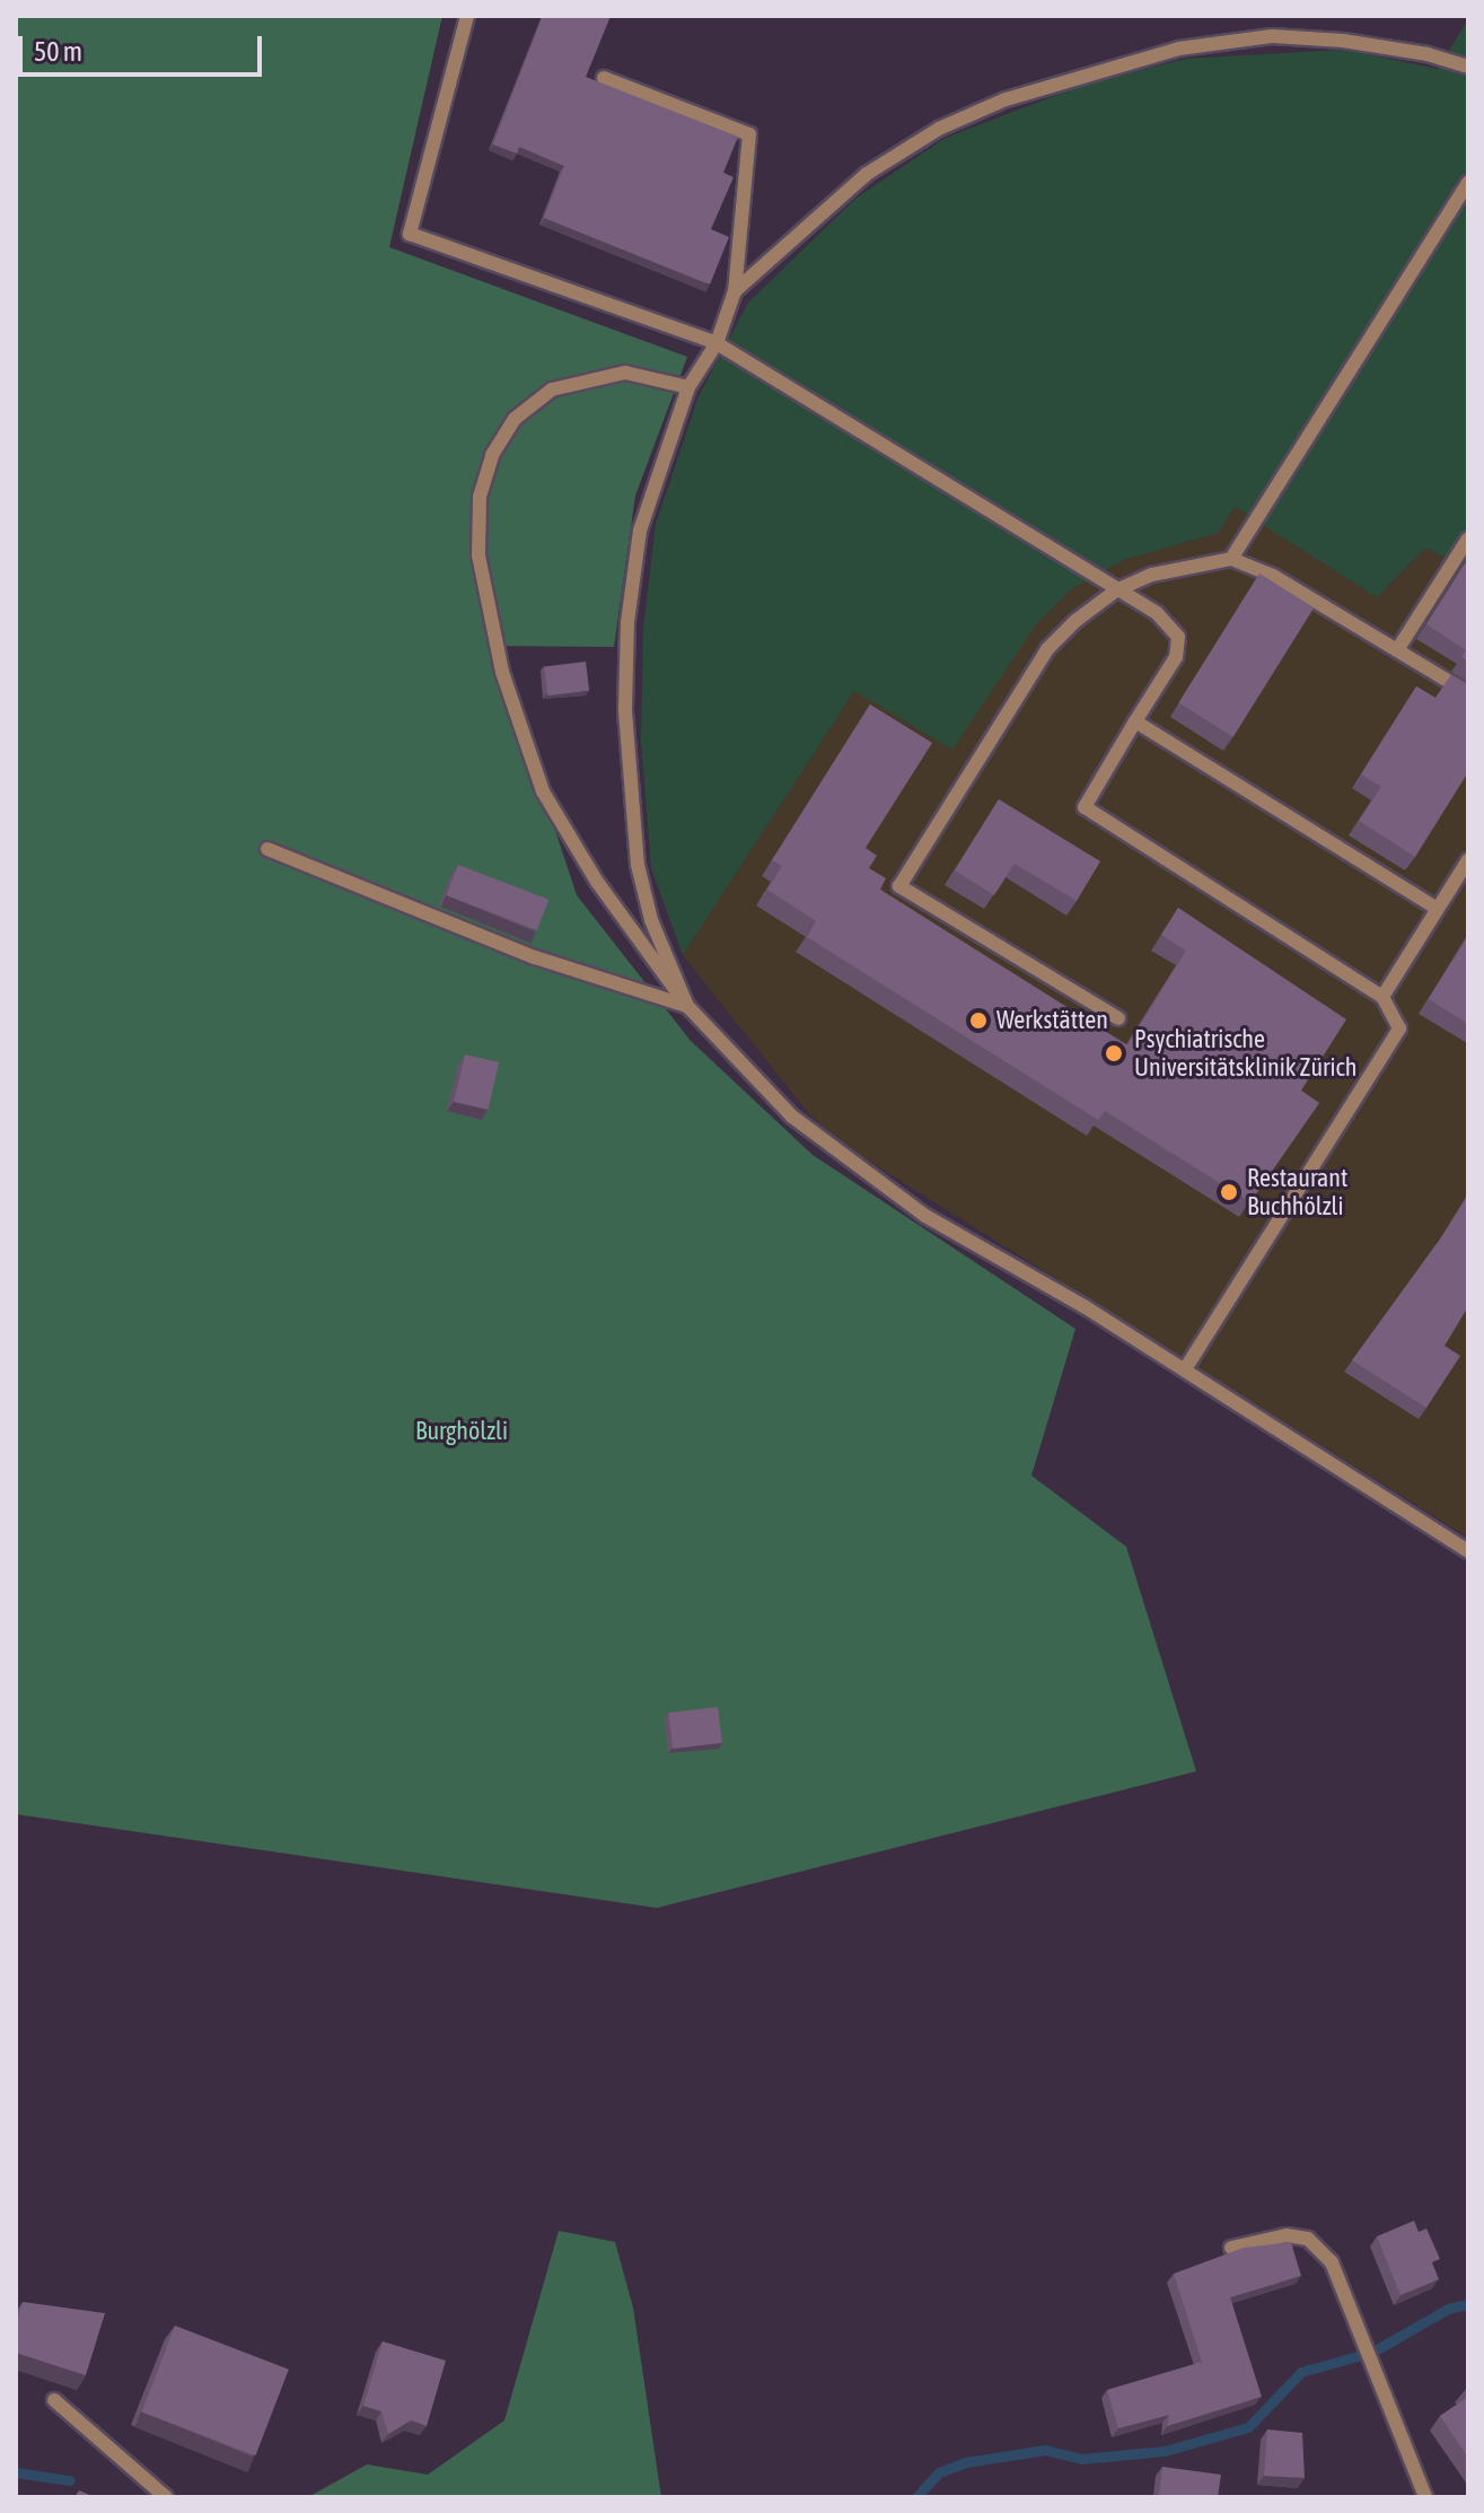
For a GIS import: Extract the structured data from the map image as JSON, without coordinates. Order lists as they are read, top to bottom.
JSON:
{
  "parks": ["Burghölzli"],
  "places": ["Werkstätten", "Psychiatrische Universitätsklinik Zürich", "Restaurant Buchhölzli"],
  "scale_bar": "50 m"
}
